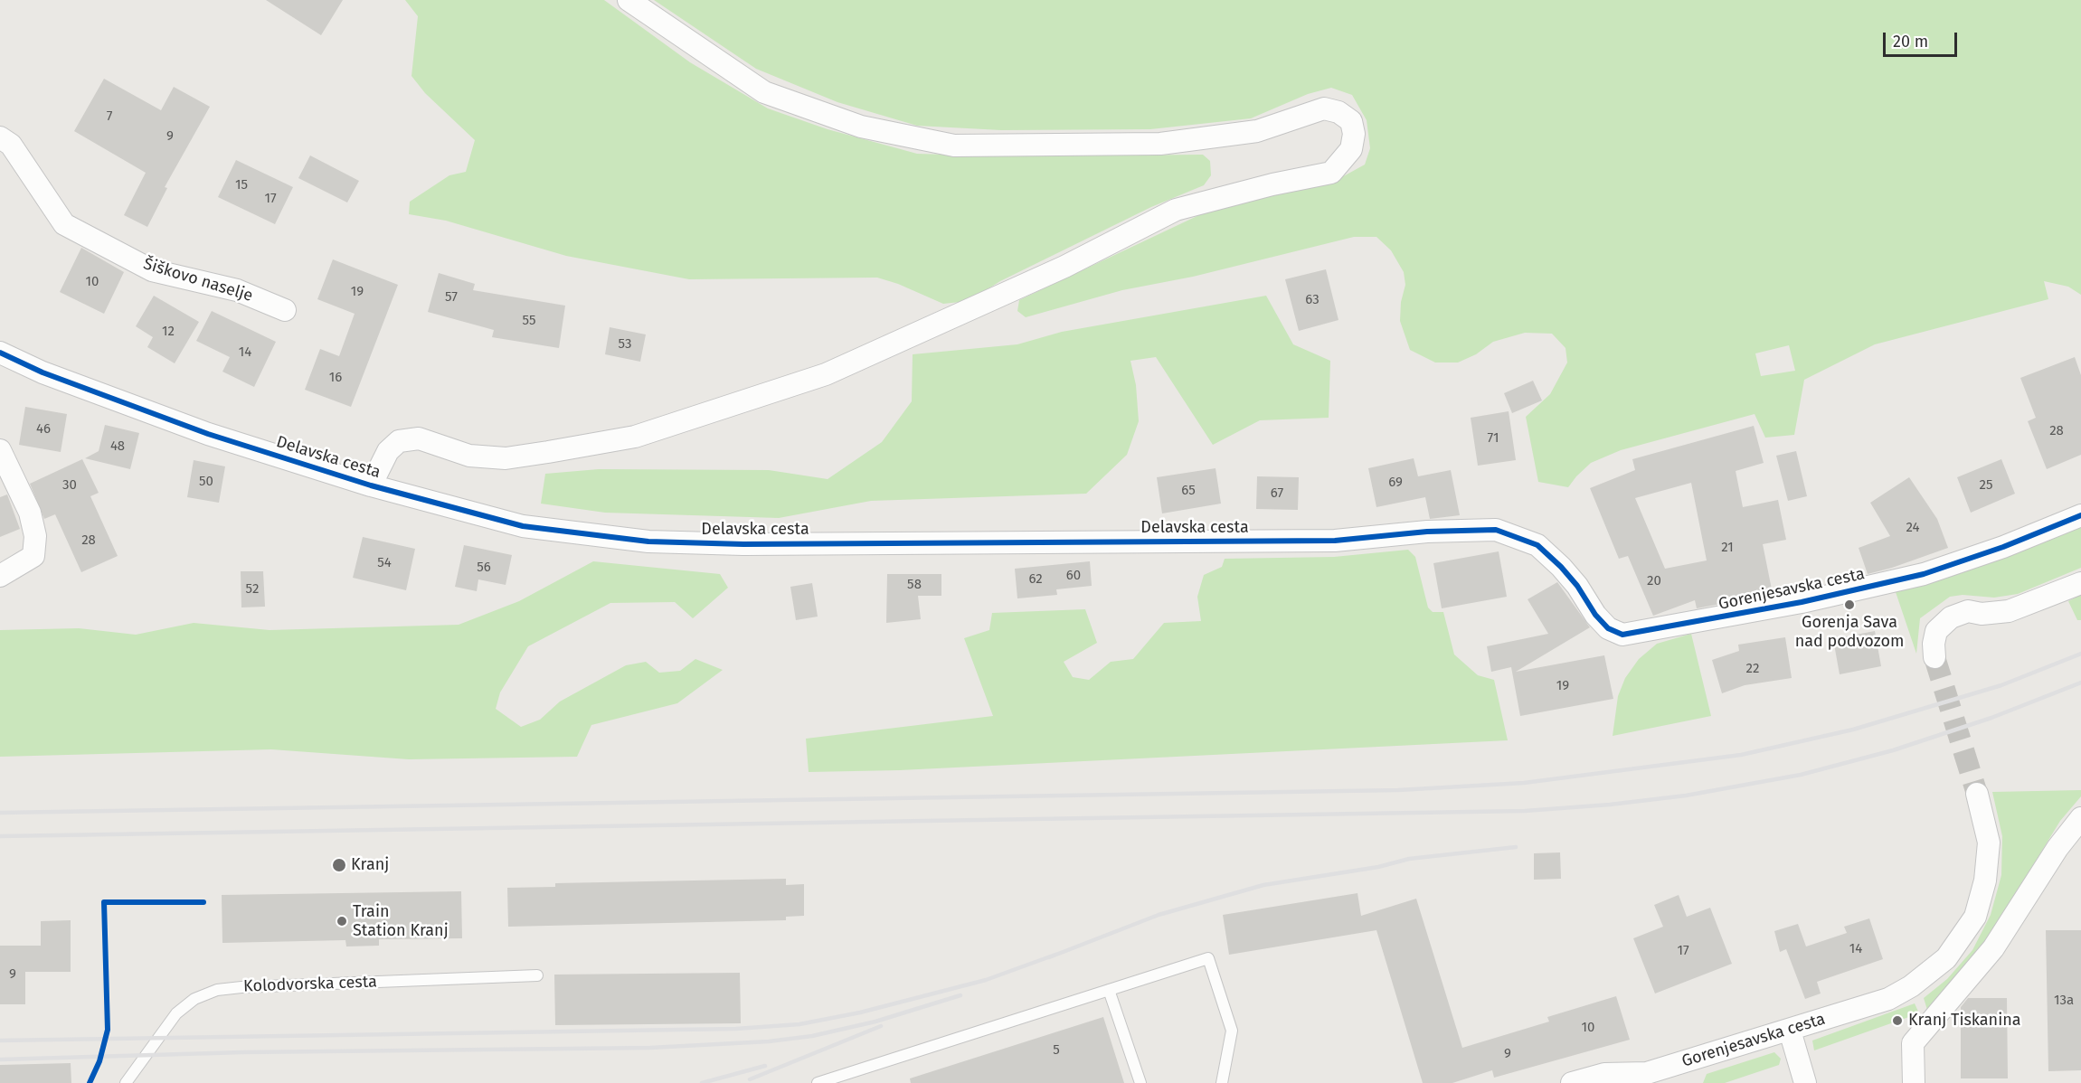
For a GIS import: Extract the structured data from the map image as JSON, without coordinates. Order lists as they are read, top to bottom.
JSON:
{
  "streets": {
    "street": ["Šiškovo naselje", "Delavska cesta", "Gorenjesavska cesta"],
    "lane": ["Kolodvorska cesta"]
  },
  "crossings": [
    ["Delavska cesta", "Gorenjesavska cesta"]
  ],
  "places": [
    "Gorenja Sava nad podvozom",
    "Kranj",
    "Train Station Kranj",
    "Kranj Tiskanina"
  ],
  "house_numbers": [
    "7",
    "9",
    "15",
    "17",
    "10",
    "19",
    "57",
    "63",
    "55",
    "12",
    "53",
    "14",
    "16",
    "46",
    "28",
    "71",
    "48",
    "50",
    "69",
    "30",
    "25",
    "65",
    "67",
    "24",
    "28",
    "21",
    "54",
    "56",
    "60",
    "62",
    "20",
    "58",
    "52",
    "22",
    "19",
    "14",
    "17",
    "9",
    "13a",
    "10",
    "5",
    "9"
  ],
  "scale_bar": "20 m"
}
